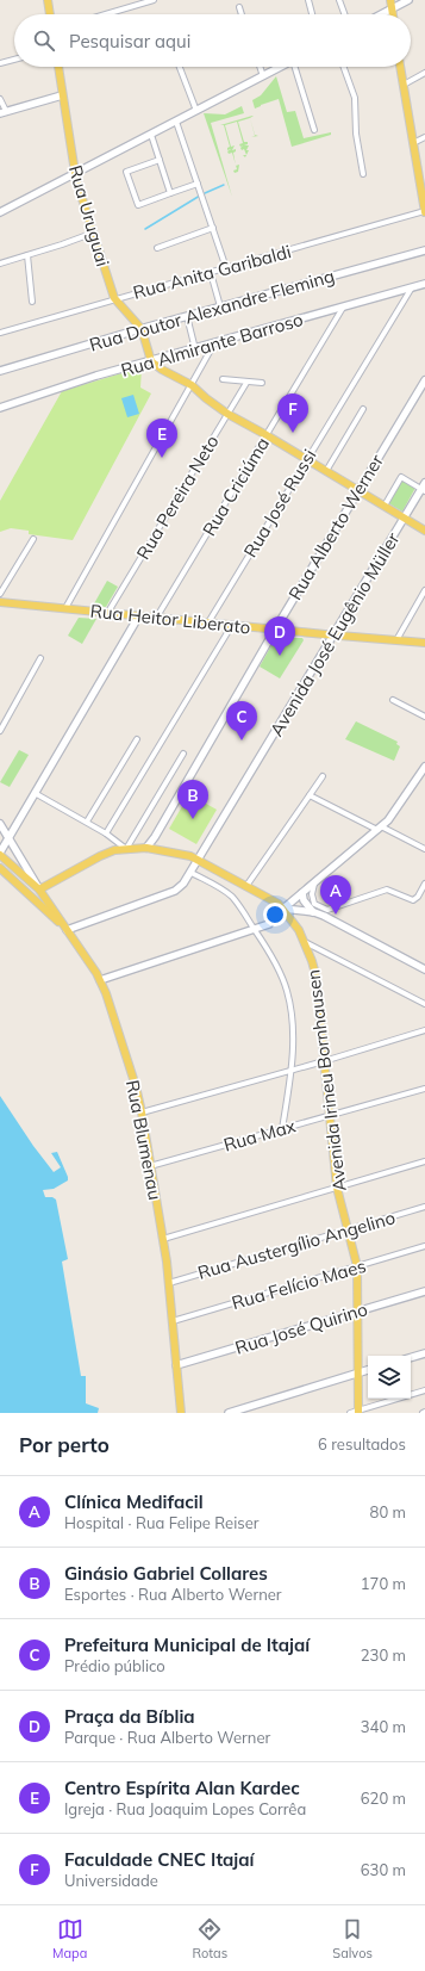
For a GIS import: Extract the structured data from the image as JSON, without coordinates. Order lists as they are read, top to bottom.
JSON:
{
  "streets": {
    "main road": [
      "Rua Uruguai",
      "Rua Doutor Alexandre Fleming",
      "Rua Almirante Barroso",
      "Rua Alberto Werner",
      "Rua Heitor Liberato",
      "Avenida José Eugênio Müller",
      "Avenida Irineu Bornhausen",
      "Rua Blumenau",
      "Rua José Quirino"
    ],
    "street": [
      "Rua Anita Garibaldi",
      "Rua Criciúma",
      "Rua Pereira Neto",
      "Rua José Russi",
      "Rua Max",
      "Rua Austergílio Angelino",
      "Rua Felício Maes"
    ]
  },
  "crossings": [
    ["Rua Uruguai", "Rua Anita Garibaldi"],
    ["Rua Uruguai", "Rua Doutor Alexandre Fleming"],
    ["Rua Uruguai", "Rua Almirante Barroso"],
    ["Rua Almirante Barroso", "Rua Criciúma"],
    ["Rua Almirante Barroso", "Rua José Russi"],
    ["Rua Criciúma", "Rua Heitor Liberato"],
    ["Rua Pereira Neto", "Rua Heitor Liberato"],
    ["Rua José Russi", "Rua Heitor Liberato"],
    ["Rua Alberto Werner", "Rua Heitor Liberato"],
    ["Rua Alberto Werner", "Avenida Irineu Bornhausen"],
    ["Rua Heitor Liberato", "Avenida José Eugênio Müller"],
    ["Avenida José Eugênio Müller", "Avenida Irineu Bornhausen"],
    ["Avenida Irineu Bornhausen", "Rua Max"],
    ["Avenida Irineu Bornhausen", "Rua Blumenau"],
    ["Avenida Irineu Bornhausen", "Rua Austergílio Angelino"],
    ["Avenida Irineu Bornhausen", "Rua Felício Maes"],
    ["Avenida Irineu Bornhausen", "Rua José Quirino"],
    ["Rua Max", "Rua Blumenau"],
    ["Rua Blumenau", "Rua Austergílio Angelino"],
    ["Rua Blumenau", "Rua Felício Maes"],
    ["Rua Blumenau", "Rua José Quirino"]
  ],
  "page": {
    "search": "Pesquisar aqui",
    "pins": [
      "F",
      "E",
      "D",
      "C",
      "B",
      "A"
    ],
    "heading": ["Por perto", "6 resultados"],
    "list": [
      {
        "mark": "A",
        "name": "Clínica Medifacil",
        "note": "Hospital · Rua Felipe Reiser",
        "value": "80 m"
      },
      {
        "mark": "B",
        "name": "Ginásio Gabriel Collares",
        "note": "Esportes · Rua Alberto Werner",
        "value": "170 m"
      },
      {
        "mark": "C",
        "name": "Prefeitura Municipal de Itajaí",
        "note": "Prédio público",
        "value": "230 m"
      },
      {
        "mark": "D",
        "name": "Praça da Bíblia",
        "note": "Parque · Rua Alberto Werner",
        "value": "340 m"
      },
      {
        "mark": "E",
        "name": "Centro Espírita Alan Kardec",
        "note": "Igreja · Rua Joaquim Lopes Corrêa",
        "value": "620 m"
      },
      {
        "mark": "F",
        "name": "Faculdade CNEC Itajaí",
        "note": "Universidade",
        "value": "630 m"
      }
    ],
    "nav": ["Mapa", "Rotas", "Salvos"]
  }
}
